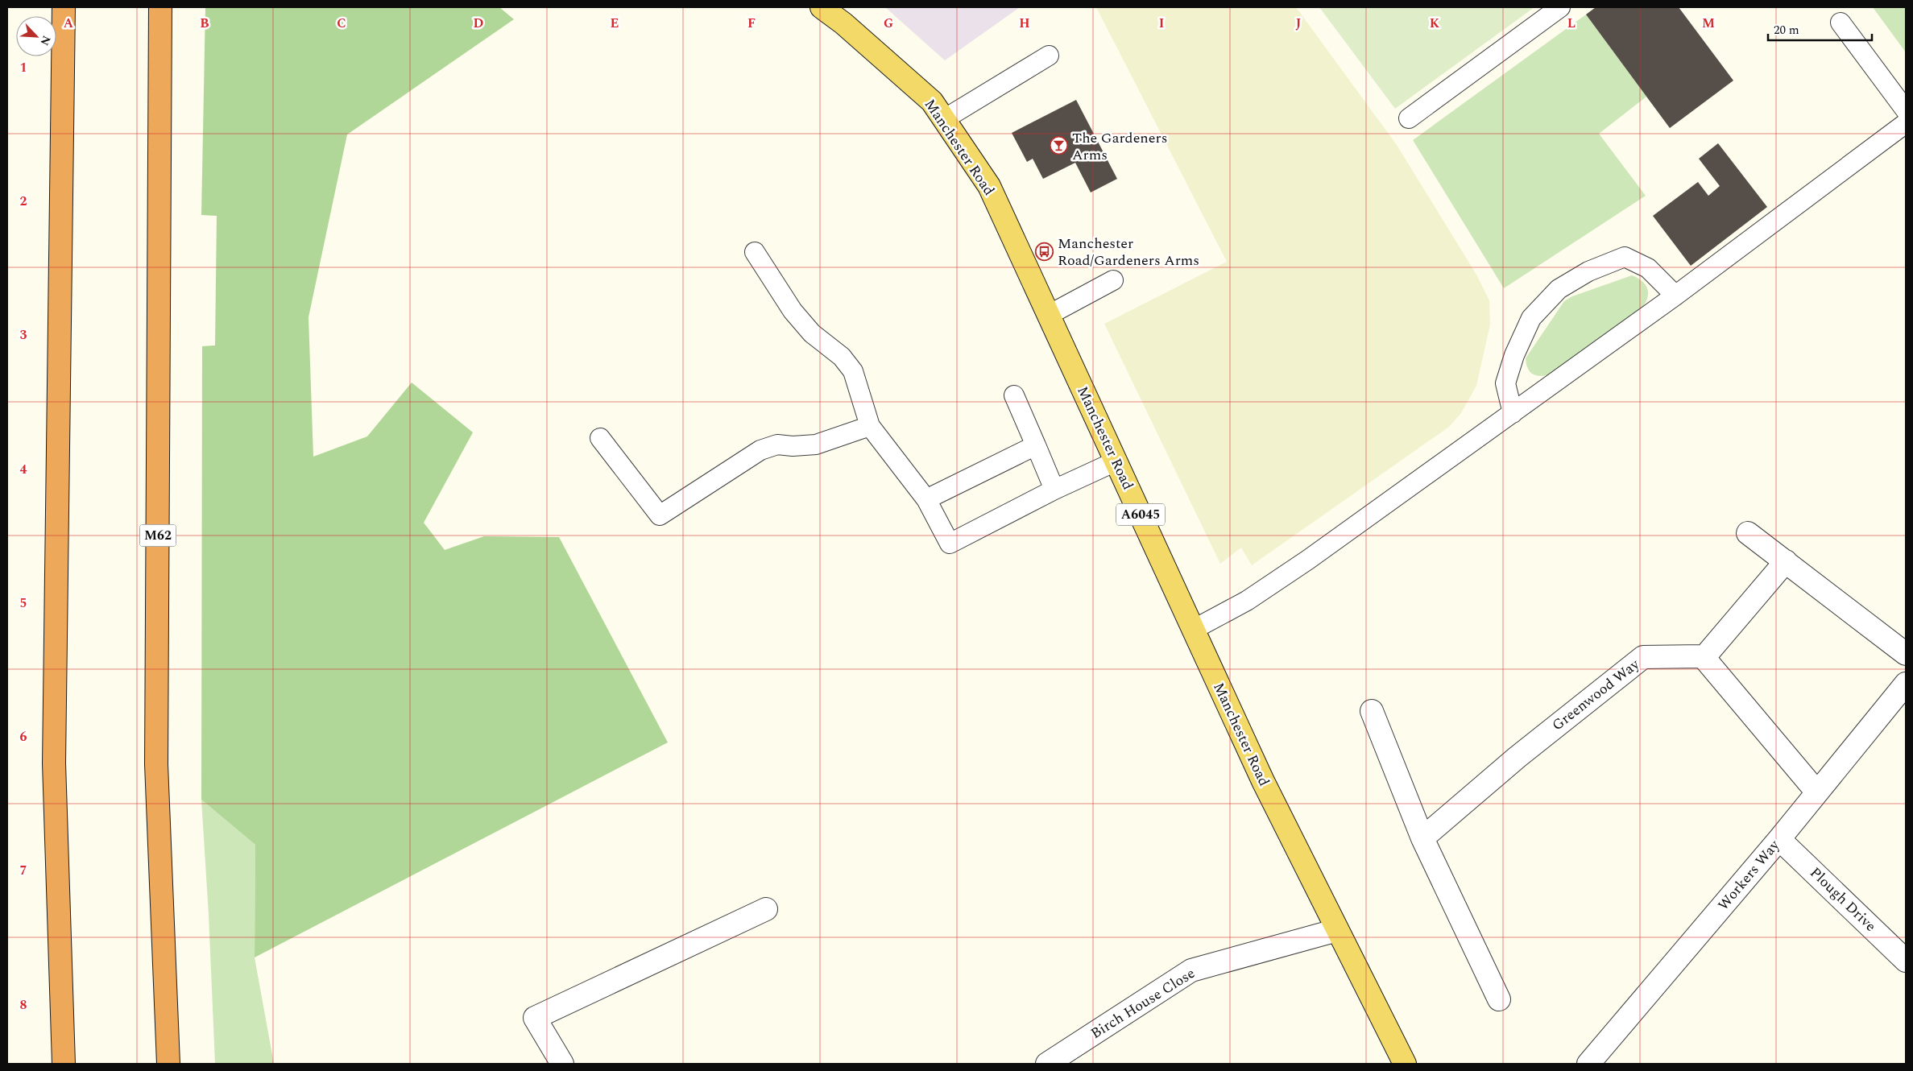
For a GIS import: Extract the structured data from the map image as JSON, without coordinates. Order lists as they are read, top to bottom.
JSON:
{
  "streets": {
    "highway": ["M62"],
    "main road": ["Manchester Road", "A6045"],
    "street": [
      "Greenwood Way",
      "Workers Way",
      "Plough Drive",
      "Birch House Close"
    ]
  },
  "crossings": [
    ["Manchester Road", "Birch House Close"],
    ["Workers Way", "Plough Drive"]
  ],
  "places": {
    "bar": ["The Gardeners Arms"],
    "bus stop": ["Manchester Road/Gardeners Arms"]
  },
  "scale_bar": "20 m",
  "north": "bottom right",
  "grid": {
    "columns": [
      "A",
      "B",
      "C",
      "D",
      "E",
      "F",
      "G",
      "H",
      "I",
      "J",
      "K",
      "L",
      "M"
    ],
    "rows": [
      "1",
      "2",
      "3",
      "4",
      "5",
      "6",
      "7",
      "8"
    ]
  }
}
